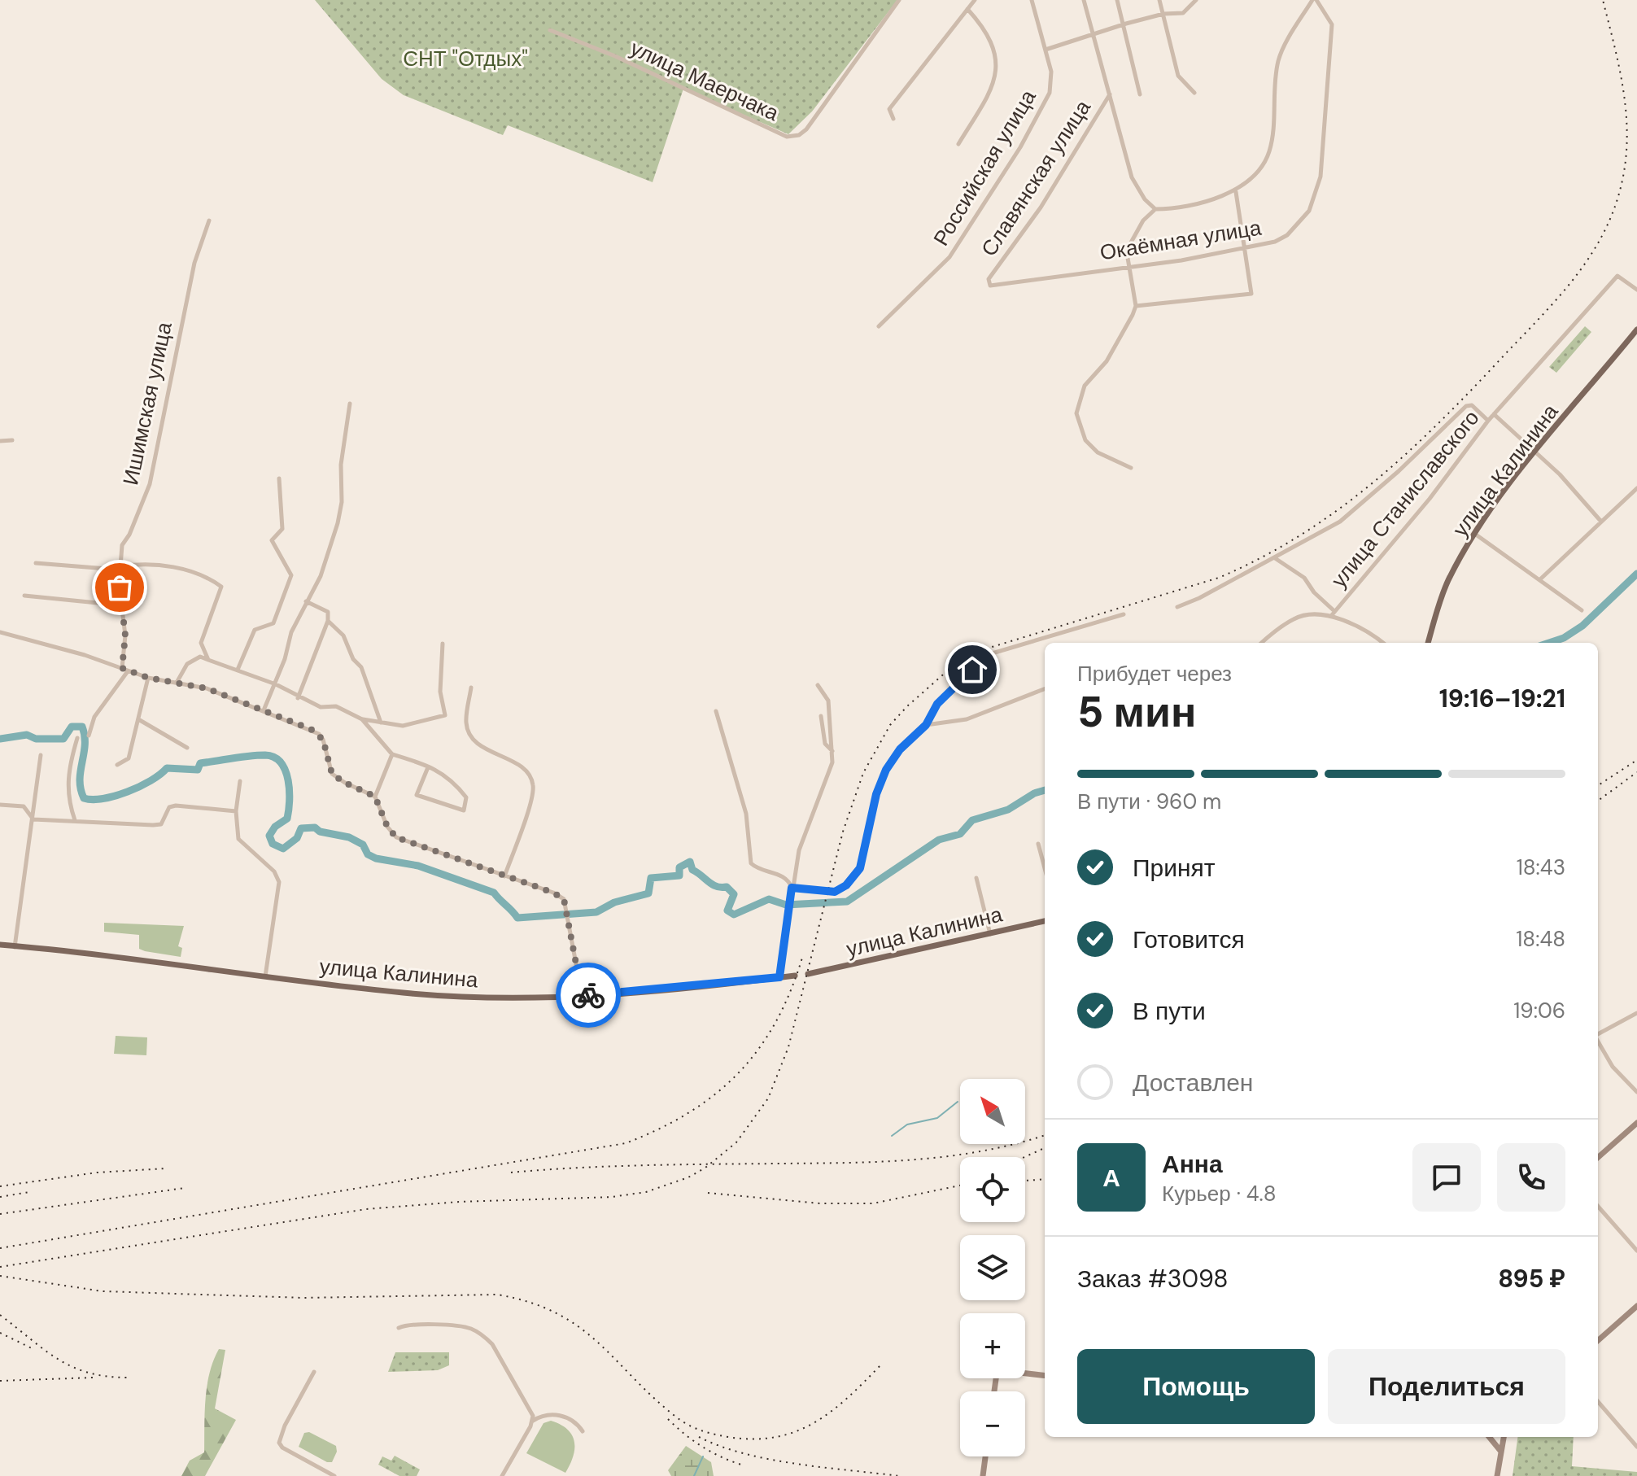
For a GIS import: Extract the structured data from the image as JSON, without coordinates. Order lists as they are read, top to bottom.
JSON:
{
  "streets": {
    "main road": ["улица Калинина"],
    "street": [
      "улица Маерчака",
      "Российская улица",
      "Славянская улица",
      "Окаёмная улица",
      "Ишимская улица",
      "улица Станиславского"
    ]
  },
  "crossings": [
    ["Славянская улица", "Окаёмная улица"]
  ],
  "parks": ["СНТ \"Отдых\""],
  "north": "top left",
  "page": {
    "heading": ["5 мин", "Прибудет через", "19:16–19:21"],
    "panel": [
      "Анна",
      "Курьер · 4.8",
      "Заказ #3098",
      "895 ₽"
    ],
    "bar": "В пути · 960 m",
    "list": [
      ["Принят", "18:43"],
      ["Готовится", "18:48"],
      ["В пути", "19:06"],
      "Доставлен"
    ],
    "map_buttons": ["+", "−"],
    "round": "А",
    "buttons": ["Помощь", "Поделиться"]
  }
}
